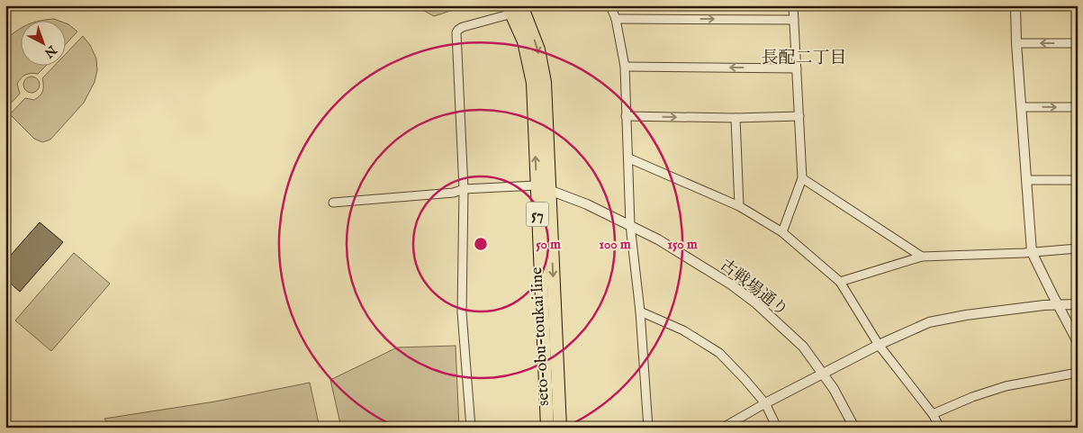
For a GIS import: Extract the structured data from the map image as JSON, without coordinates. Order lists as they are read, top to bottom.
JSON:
{
  "streets": {
    "main road": ["57", "seto-obu-toukai line"],
    "street": ["古戦場通り"]
  },
  "crossings": [
    ["57", "seto-obu-toukai line"],
    ["古戦場通り", "seto-obu-toukai line"]
  ],
  "districts": ["長配二丁目"],
  "north": "bottom right",
  "rings": ["50 m", "100 m", "150 m"]
}
